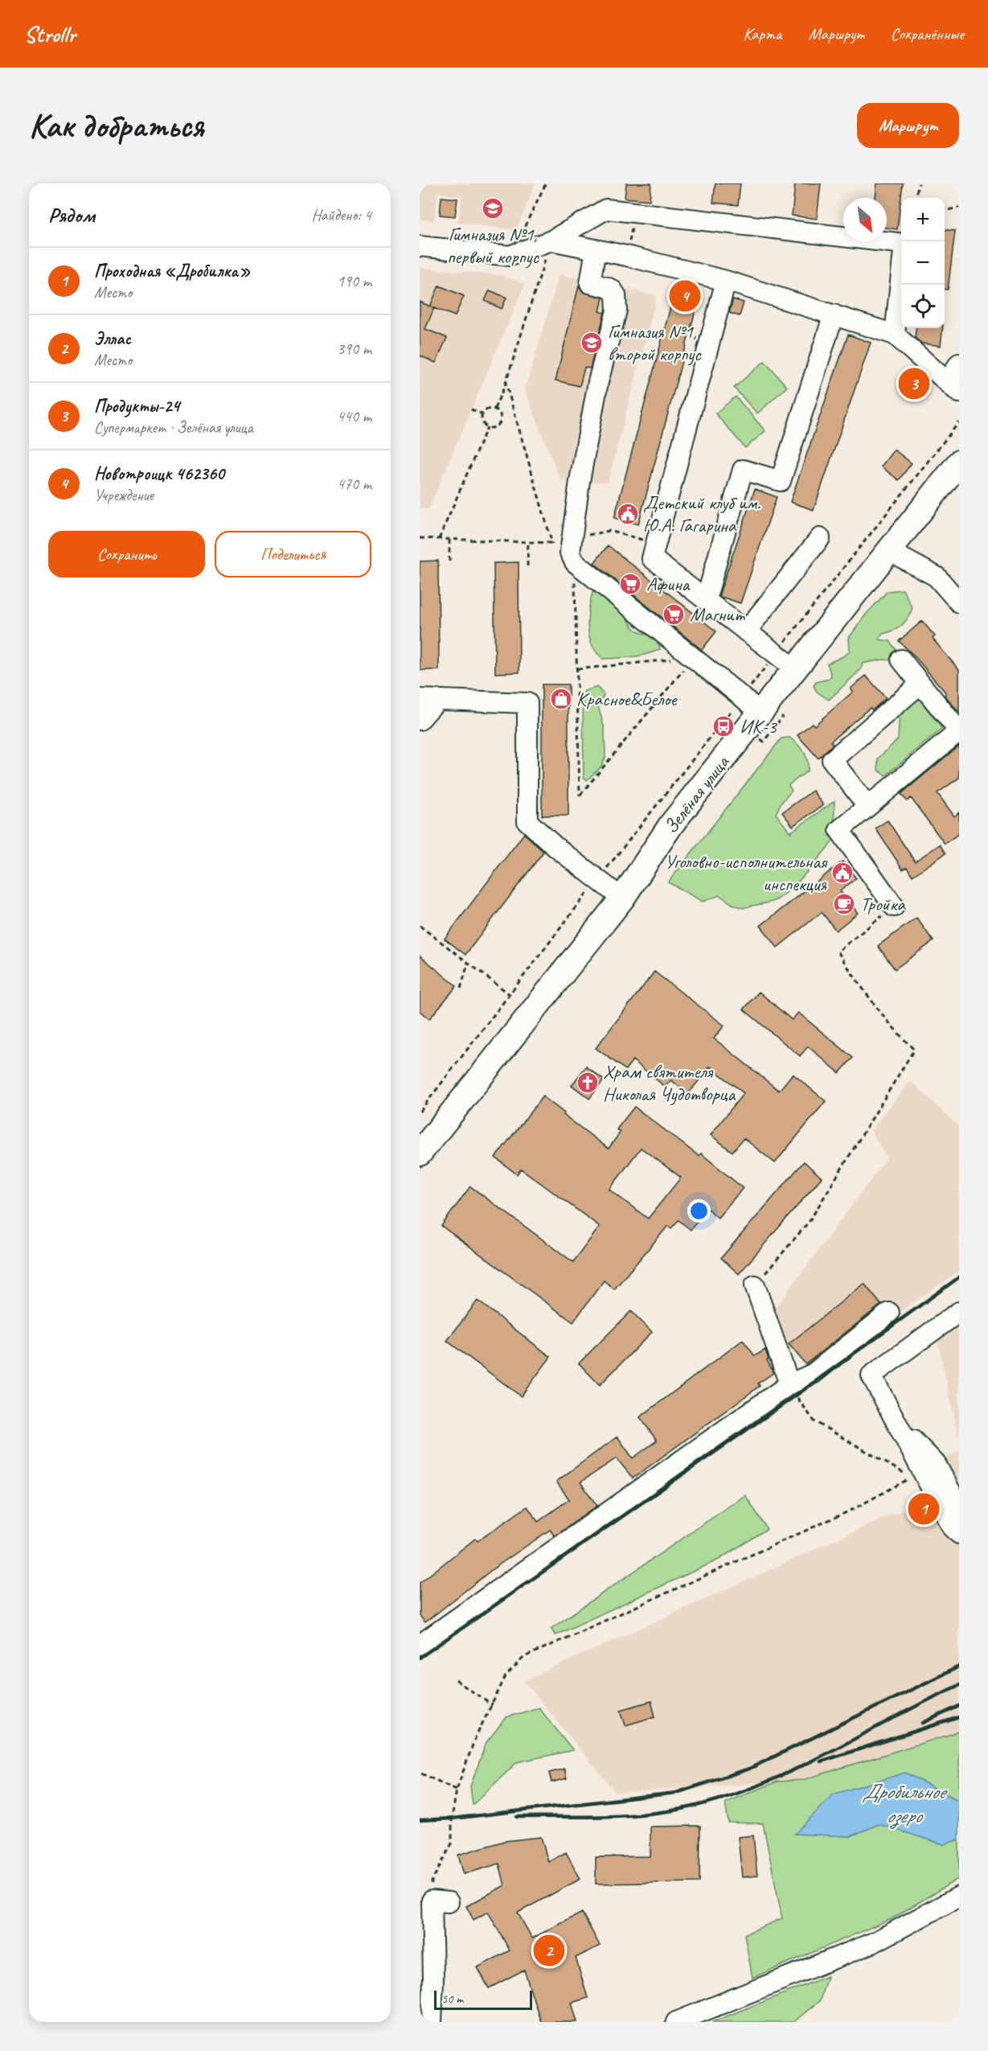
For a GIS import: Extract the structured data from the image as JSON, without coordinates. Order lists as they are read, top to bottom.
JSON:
{
  "streets": {
    "main road": ["Зелёная улица"]
  },
  "water": ["Дробильное озеро"],
  "places": {
    "school or university": ["Гимназия №1, первый корпус", "Гимназия №1, второй корпус"],
    "public building": ["Детский клуб им. Ю.А. Гагарина", "Уголовно-исполнительная инспекция"],
    "supermarket": ["Афина", "Магнит"],
    "shop": ["Красное&Белое"],
    "bus stop": ["ИК-3"],
    "cafe": ["Тройка"],
    "church": ["Храм святителя Николая Чудотворца"]
  },
  "scale_bar": "50 m",
  "north": "bottom right",
  "page": {
    "header": "Strollr",
    "nav": ["Карта", "Маршрут", "Сохранённые"],
    "buttons": [
      "Маршрут",
      ["Сохранить", "Поделиться"]
    ],
    "title": "Как добраться",
    "heading": ["Рядом", "Найдено: 4"],
    "map_buttons": ["+", "−"],
    "list": [
      {
        "mark": "1",
        "name": "Проходная «Дробилка»",
        "note": "Место",
        "value": "190 m"
      },
      {
        "mark": "2",
        "name": "Эллас",
        "note": "Место",
        "value": "390 m"
      },
      {
        "mark": "3",
        "name": "Продукты-24",
        "note": "Супермаркет · Зелёная улица",
        "value": "440 m"
      },
      {
        "mark": "4",
        "name": "Новотроицк 462360",
        "note": "Учреждение",
        "value": "470 m"
      }
    ],
    "pins": [
      "4",
      "3",
      "1",
      "2"
    ],
    "scale": "50 m"
  }
}
